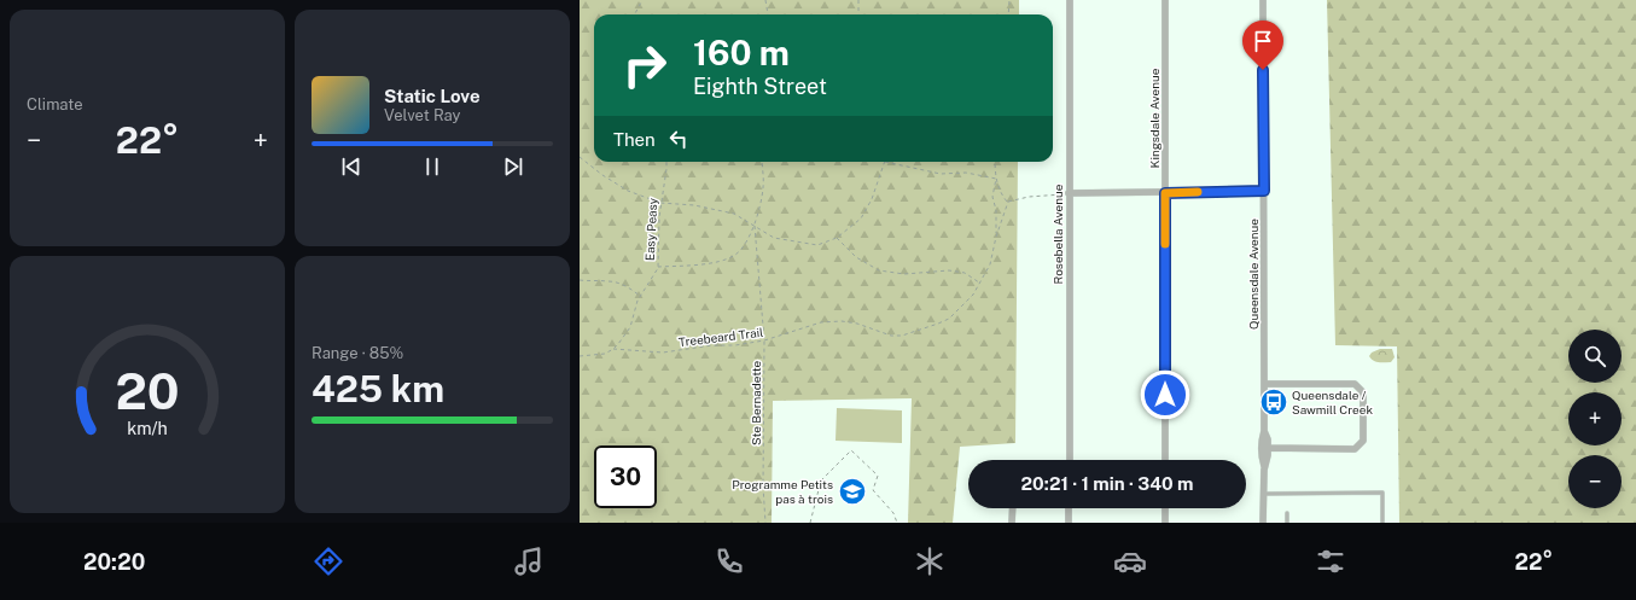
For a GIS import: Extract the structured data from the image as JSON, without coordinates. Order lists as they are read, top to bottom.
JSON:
{
  "streets": {
    "street": ["Kingsdale Avenue", "Rosebella Avenue", "Queensdale Avenue"],
    "path": ["Easy Peasy", "Treebeard Trail", "Ste Bernadette"]
  },
  "crossings": [
    ["Easy Peasy", "Treebeard Trail"],
    ["Treebeard Trail", "Ste Bernadette"]
  ],
  "places": {
    "bus stop": ["Queensdale / Sawmill Creek"],
    "school or university": ["Programme Petits pas à trois"]
  },
  "page": {
    "tile": [
      "Climate",
      ["Range · 85%", "425 km"]
    ],
    "turn": ["160 m", "Eighth Street"],
    "song": ["Static Love", "Velvet Ray"],
    "then": "Then",
    "heat": ["−", "22°", "+"],
    "map_buttons": ["+", "−"],
    "limit": "30",
    "trip": "20:21 · 1 min · 340 m",
    "tabs": ["20:20", "22°"],
    "gauge": ["20", "km/h"]
  }
}
